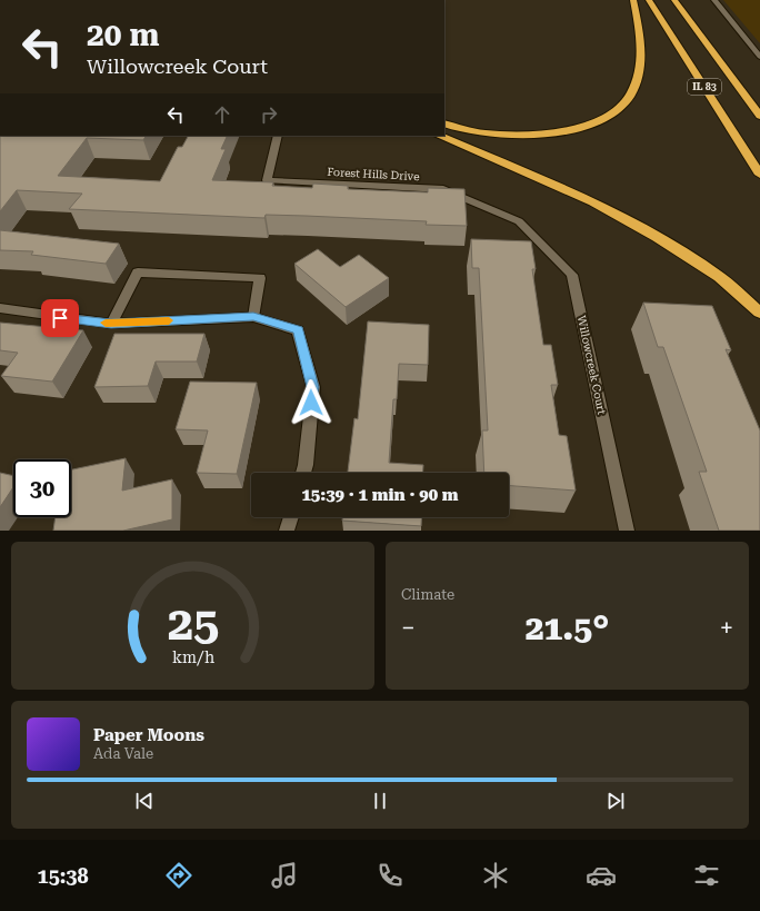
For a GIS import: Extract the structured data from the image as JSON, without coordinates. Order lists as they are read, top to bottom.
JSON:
{
  "streets": {
    "highway": ["IL 83"],
    "street": ["Forest Hills Drive", "Willowcreek Court"]
  },
  "crossings": [
    ["Forest Hills Drive", "Willowcreek Court"]
  ],
  "page": {
    "turn": ["20 m", "Willowcreek Court"],
    "limit": "30",
    "trip": "15:39 · 1 min · 90 m",
    "tile": "Climate",
    "heat": ["−", "21.5°", "+"],
    "song": ["Paper Moons", "Ada Vale"],
    "tabs": "15:38",
    "gauge": ["25", "km/h"]
  }
}
